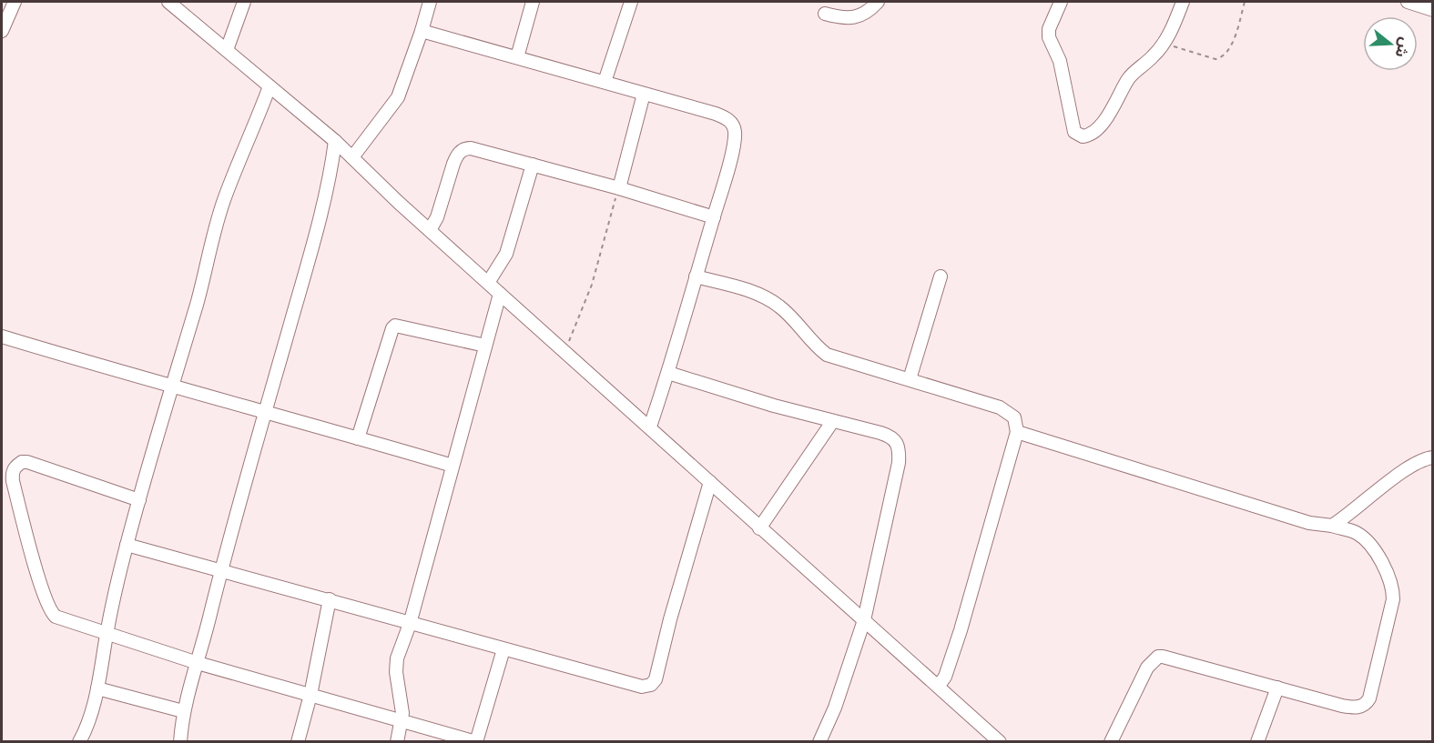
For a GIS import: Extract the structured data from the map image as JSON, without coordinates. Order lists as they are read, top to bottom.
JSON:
{
  "north": "right"
}
